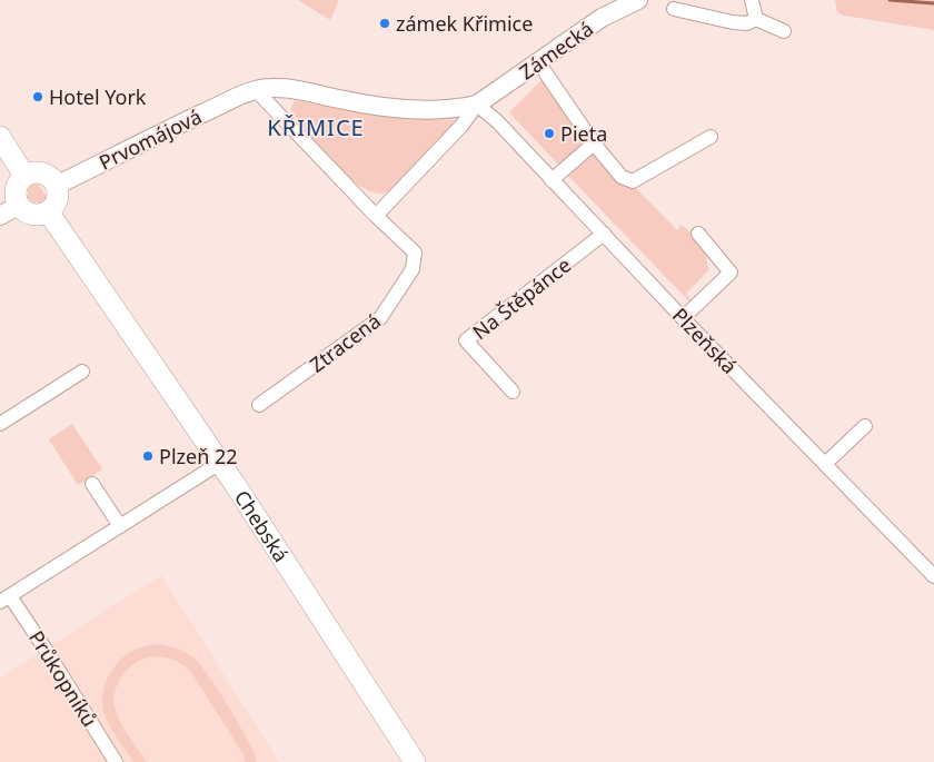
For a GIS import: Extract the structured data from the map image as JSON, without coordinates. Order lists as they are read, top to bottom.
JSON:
{
  "streets": {
    "main road": ["Chebská"],
    "street": [
      "Zámecká",
      "Prvomájová",
      "Na Štěpánce",
      "Plzeňská",
      "Ztracená",
      "Průkopníků"
    ]
  },
  "crossings": [
    ["Zámecká", "Plzeňská"],
    ["Prvomájová", "Chebská"],
    ["Na Štěpánce", "Plzeňská"],
    ["Chebská", "Průkopníků"]
  ],
  "districts": ["KŘIMICE"],
  "places": [
    "zámek Křimice",
    "Hotel York",
    "Pieta",
    "Plzeň 22"
  ]
}
